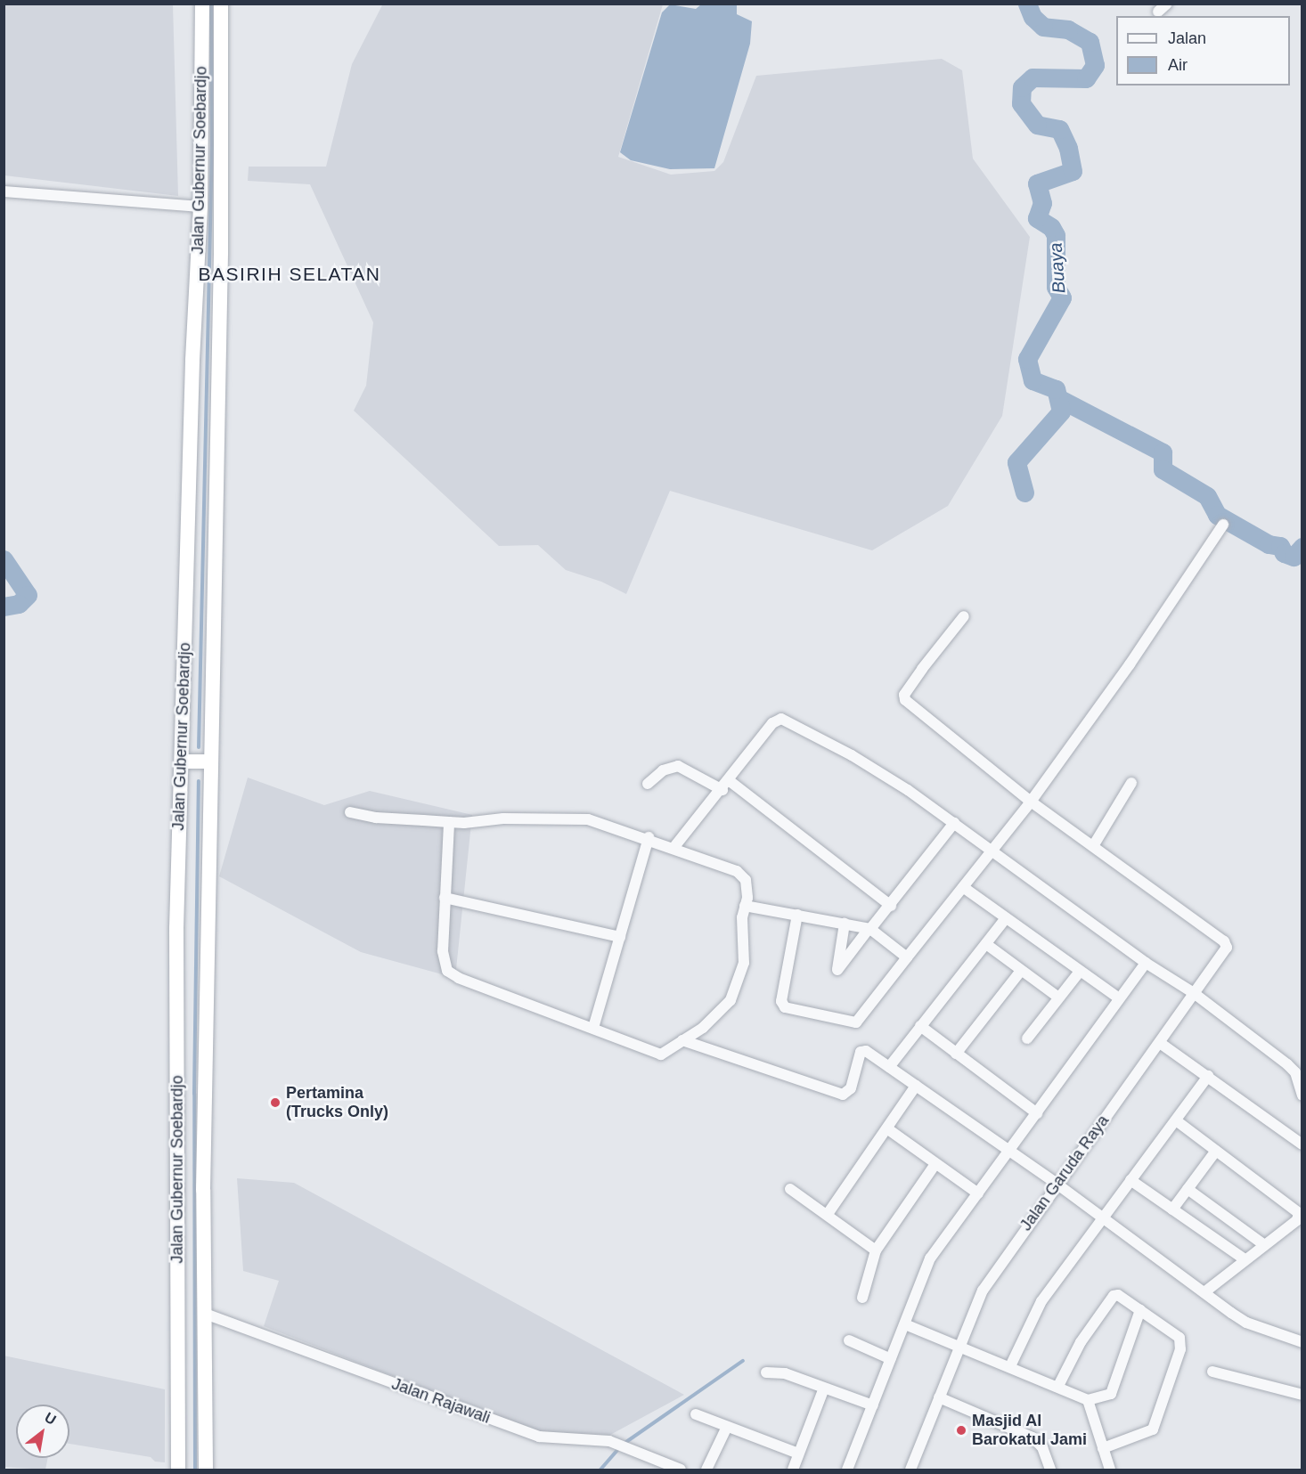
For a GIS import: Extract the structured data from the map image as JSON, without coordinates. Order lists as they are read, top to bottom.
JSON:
{
  "streets": {
    "highway": ["Jalan Gubernur Soebardjo"],
    "street": ["Jalan Garuda Raya", "Jalan Rajawali"]
  },
  "crossings": [
    ["Jalan Gubernur Soebardjo", "Jalan Rajawali"]
  ],
  "districts": ["BASIRIH SELATAN"],
  "water": ["Buaya"],
  "places": ["Pertamina (Trucks Only)", "Masjid Al Barokatul Jami"],
  "legend": ["Jalan", "Air"],
  "north": "top right"
}
